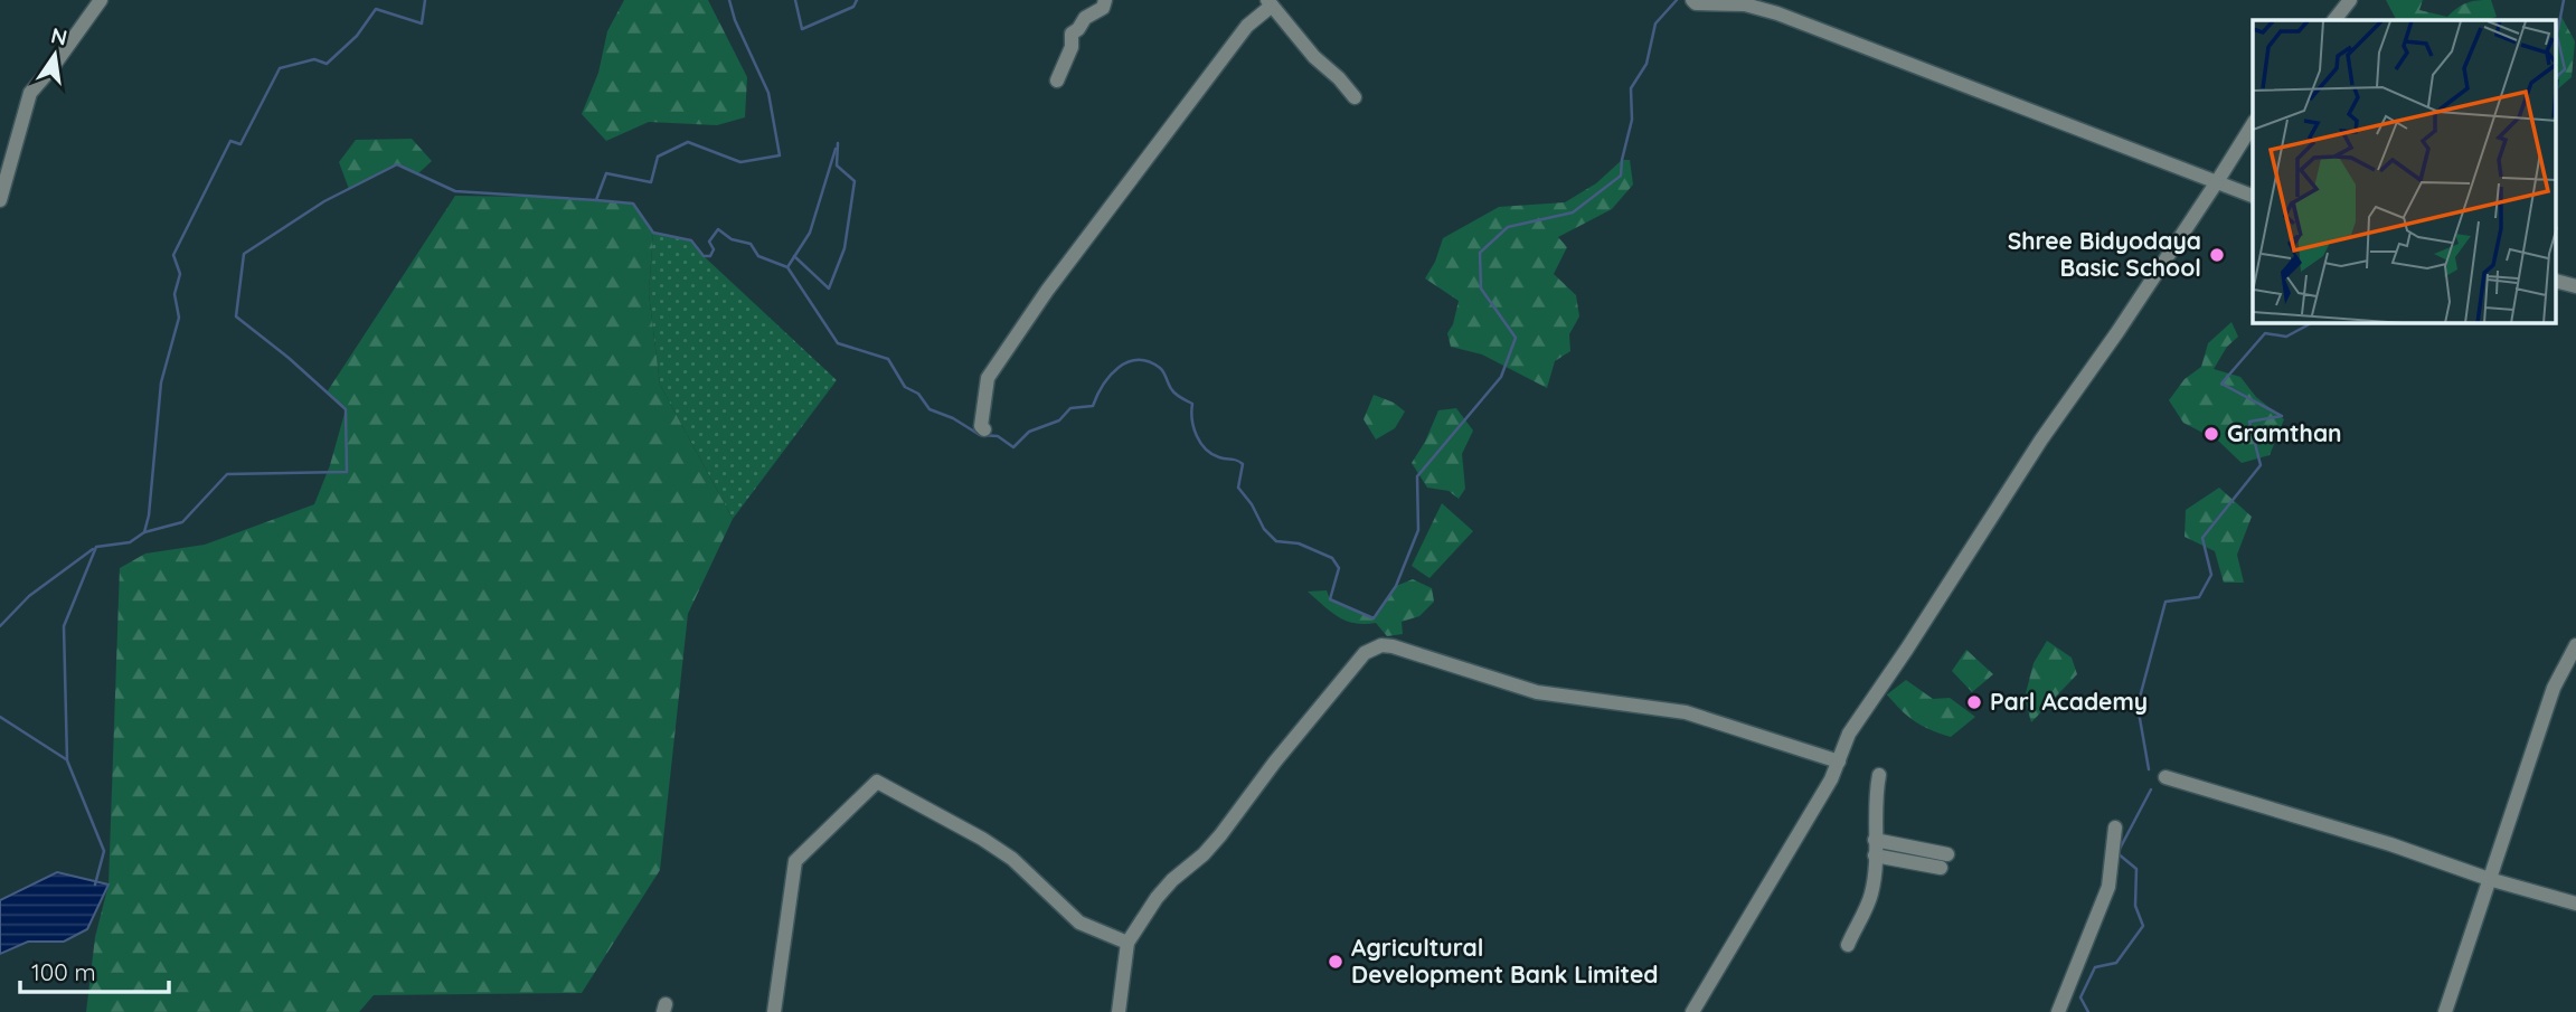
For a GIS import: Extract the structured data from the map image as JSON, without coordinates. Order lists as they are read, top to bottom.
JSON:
{
  "places": [
    "Shree Bidyodaya Basic School",
    "Gramthan",
    "Parl Academy",
    "Agricultural Development Bank Limited"
  ],
  "scale_bar": "100 m",
  "north": "top"
}
